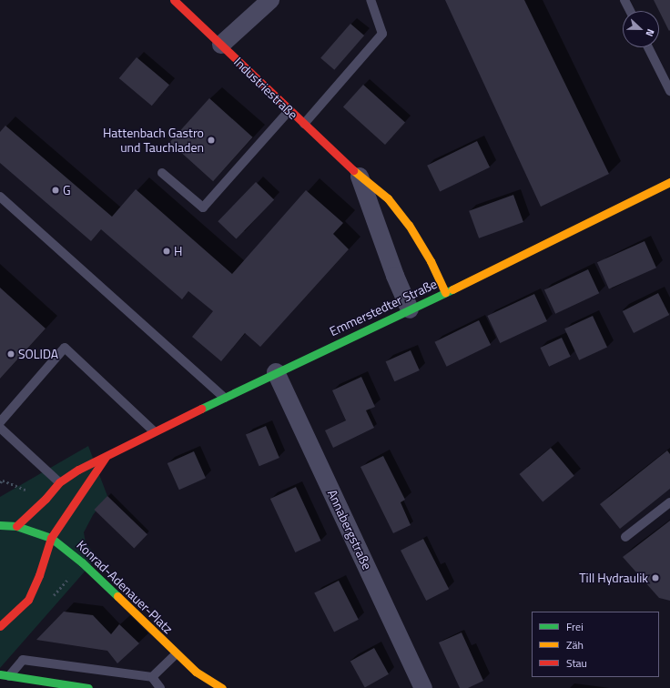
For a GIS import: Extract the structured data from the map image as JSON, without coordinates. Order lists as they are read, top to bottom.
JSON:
{
  "streets": {
    "main road": ["Industriestraße", "Emmerstedter Straße", "Konrad-Adenauer-Platz"],
    "street": ["Annabergstraße"]
  },
  "crossings": [
    ["Industriestraße", "Emmerstedter Straße"],
    ["Emmerstedter Straße", "Annabergstraße"],
    ["Emmerstedter Straße", "Konrad-Adenauer-Platz"]
  ],
  "places": [
    "Hattenbach Gastro und Tauchladen",
    "G",
    "H",
    "SOLIDA",
    "Till Hydraulik"
  ],
  "legend": ["Frei", "Zäh", "Stau"],
  "north": "right"
}
